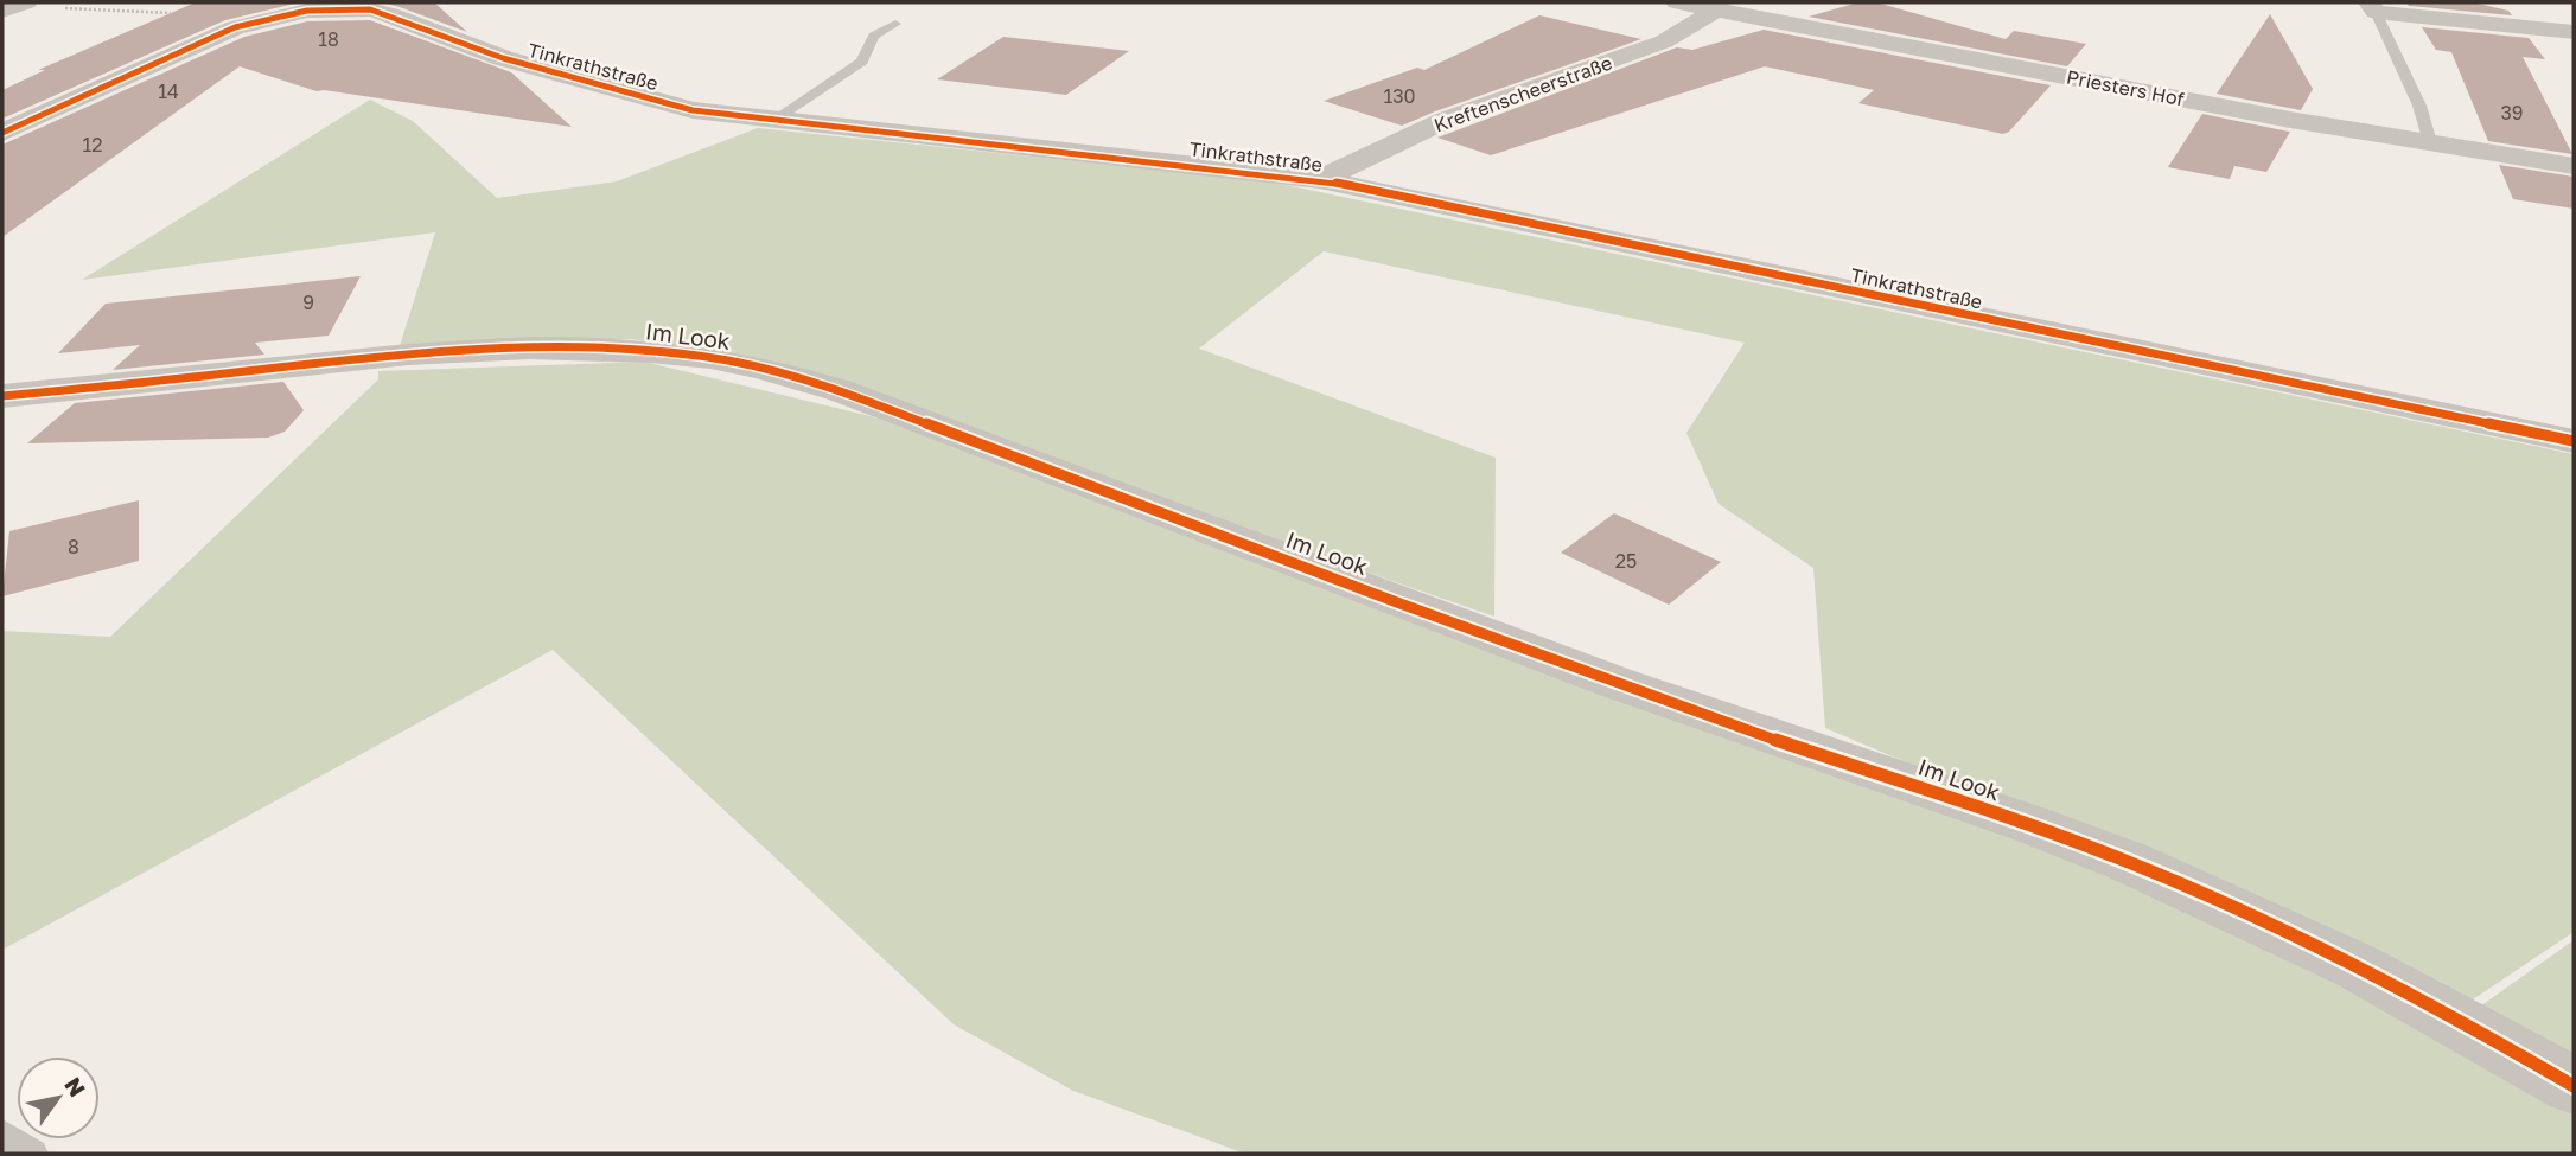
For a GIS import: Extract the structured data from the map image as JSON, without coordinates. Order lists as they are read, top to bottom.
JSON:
{
  "streets": {
    "street": [
      "Tinkrathstraße",
      "Priesters Hof",
      "Kreftenscheerstraße",
      "Im Look"
    ]
  },
  "crossings": [
    ["Tinkrathstraße", "Kreftenscheerstraße"],
    ["Priesters Hof", "Kreftenscheerstraße"]
  ],
  "house_numbers": [
    "18",
    "14",
    "130",
    "39",
    "12",
    "9",
    "8",
    "25"
  ],
  "north": "top right"
}
